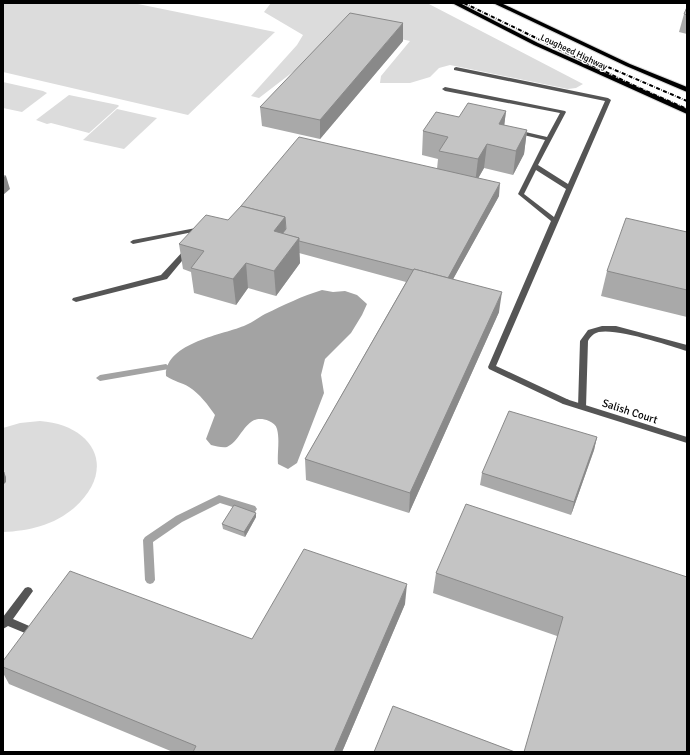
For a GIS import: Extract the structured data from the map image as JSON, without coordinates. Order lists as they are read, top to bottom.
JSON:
{
  "streets": {
    "main road": ["Lougheed Highway"],
    "street": ["Salish Court"]
  }
}
